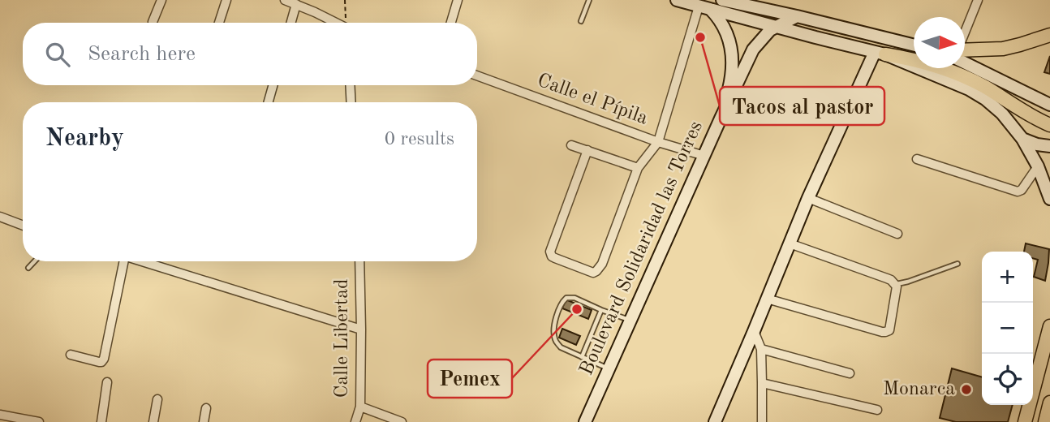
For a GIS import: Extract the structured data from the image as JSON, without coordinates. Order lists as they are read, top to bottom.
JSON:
{
  "streets": {
    "main road": ["Boulevard Solidaridad las Torres"],
    "street": ["Calle el Pípila", "Calle Libertad"]
  },
  "crossings": [
    ["Calle el Pípila", "Boulevard Solidaridad las Torres"]
  ],
  "places": ["Tacos al pastor", "Pemex", "Monarca"],
  "north": "right",
  "page": {
    "search": "Search here",
    "heading": ["Nearby", "0 results"],
    "map_buttons": ["+", "−"]
  }
}
